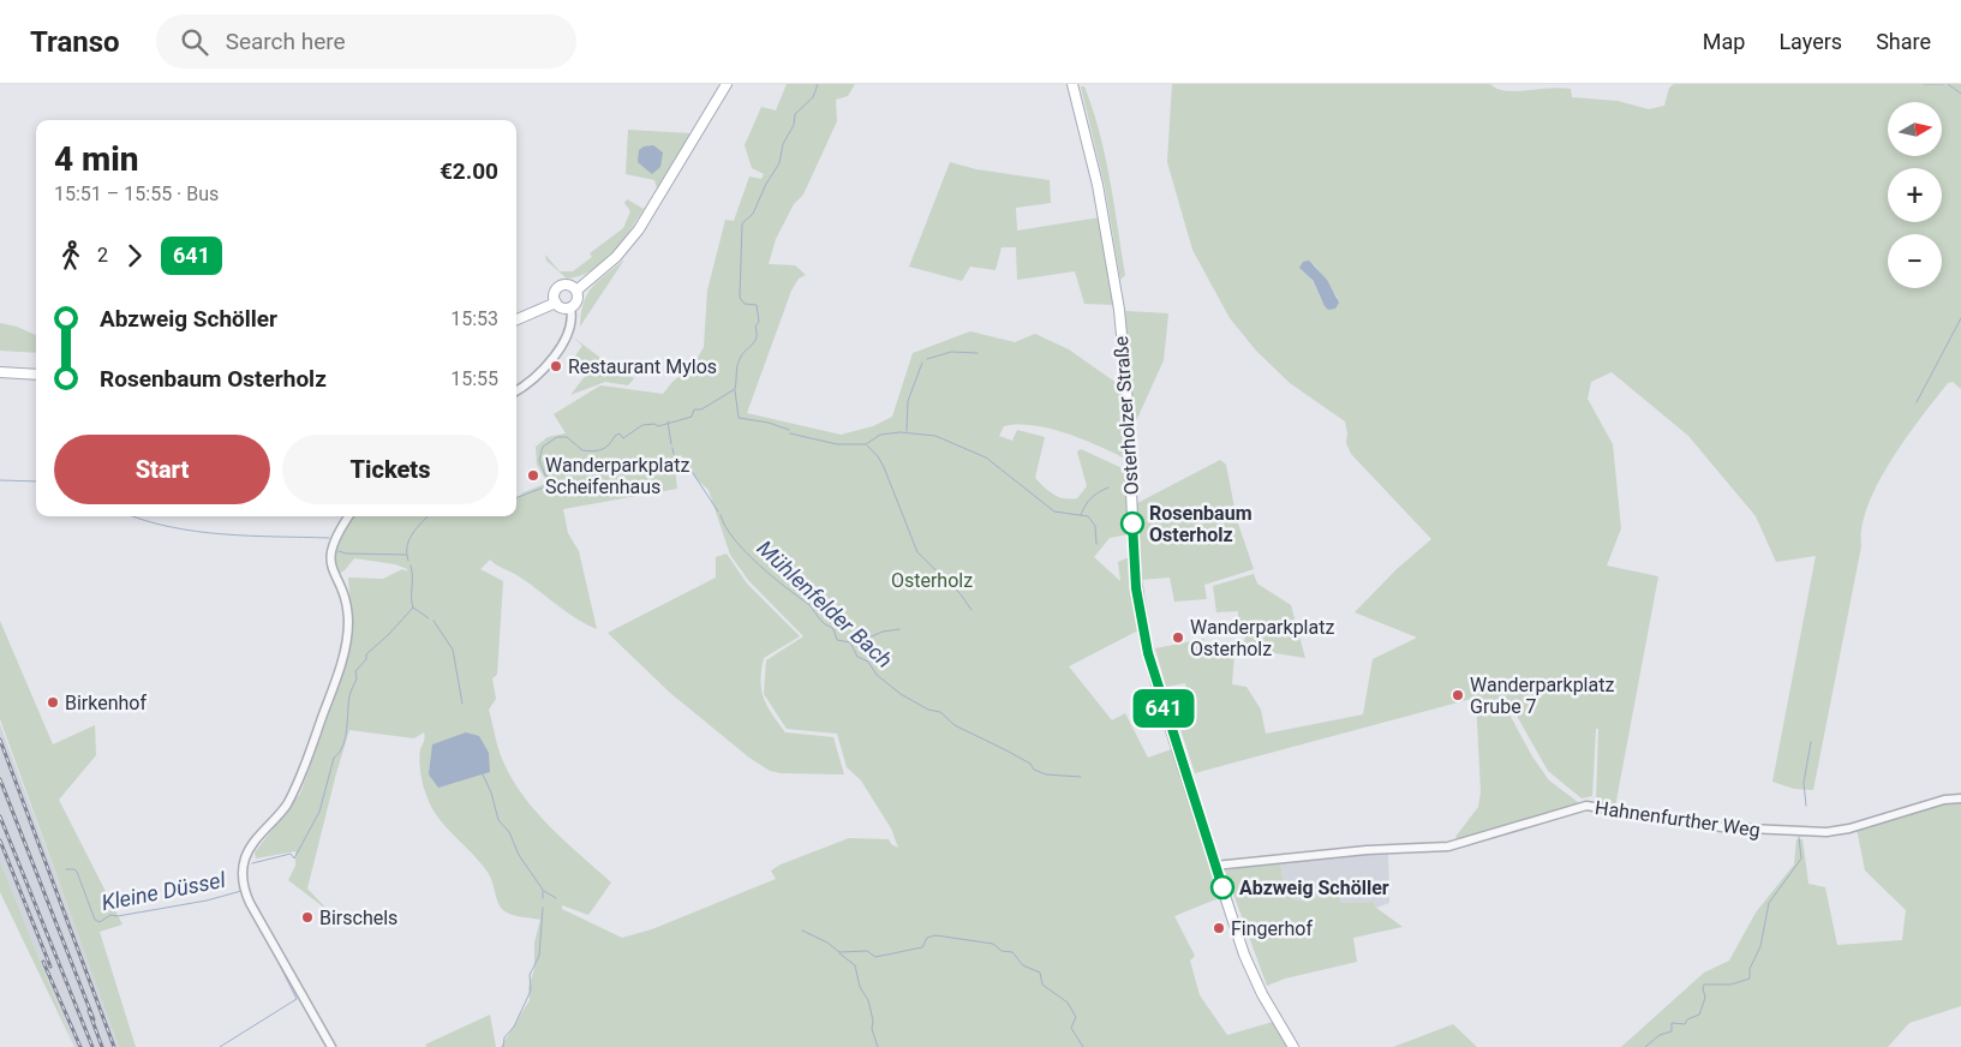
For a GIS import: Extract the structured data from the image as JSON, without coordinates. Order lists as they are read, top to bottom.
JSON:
{
  "streets": {
    "main road": ["Osterholzer Straße"],
    "street": ["Hahnenfurther Weg"]
  },
  "crossings": [
    ["Osterholzer Straße", "Hahnenfurther Weg"]
  ],
  "water": ["Mühlenfelder Bach", "Kleine Düssel"],
  "parks": ["Osterholz"],
  "places": [
    "Restaurant Mylos",
    "Wanderparkplatz Scheifenhaus",
    "Rosenbaum Osterholz",
    "Wanderparkplatz Osterholz",
    "Wanderparkplatz Grube 7",
    "Birkenhof",
    "Abzweig Schöller",
    "Birschels",
    "Fingerhof"
  ],
  "lines": ["bus line 641"],
  "north": "right",
  "page": {
    "header": "Transo",
    "search": "Search here",
    "nav": ["Map", "Layers", "Share"],
    "on_map": "641",
    "map_buttons": ["+", "−"],
    "heading": ["4 min", "15:51 – 15:55 · Bus", "€2.00"],
    "legs": ["2", "641"],
    "list": [
      {
        "name": "Abzweig Schöller",
        "value": "15:53"
      },
      {
        "name": "Rosenbaum Osterholz",
        "value": "15:55"
      }
    ],
    "buttons": ["Start", "Tickets"]
  }
}
